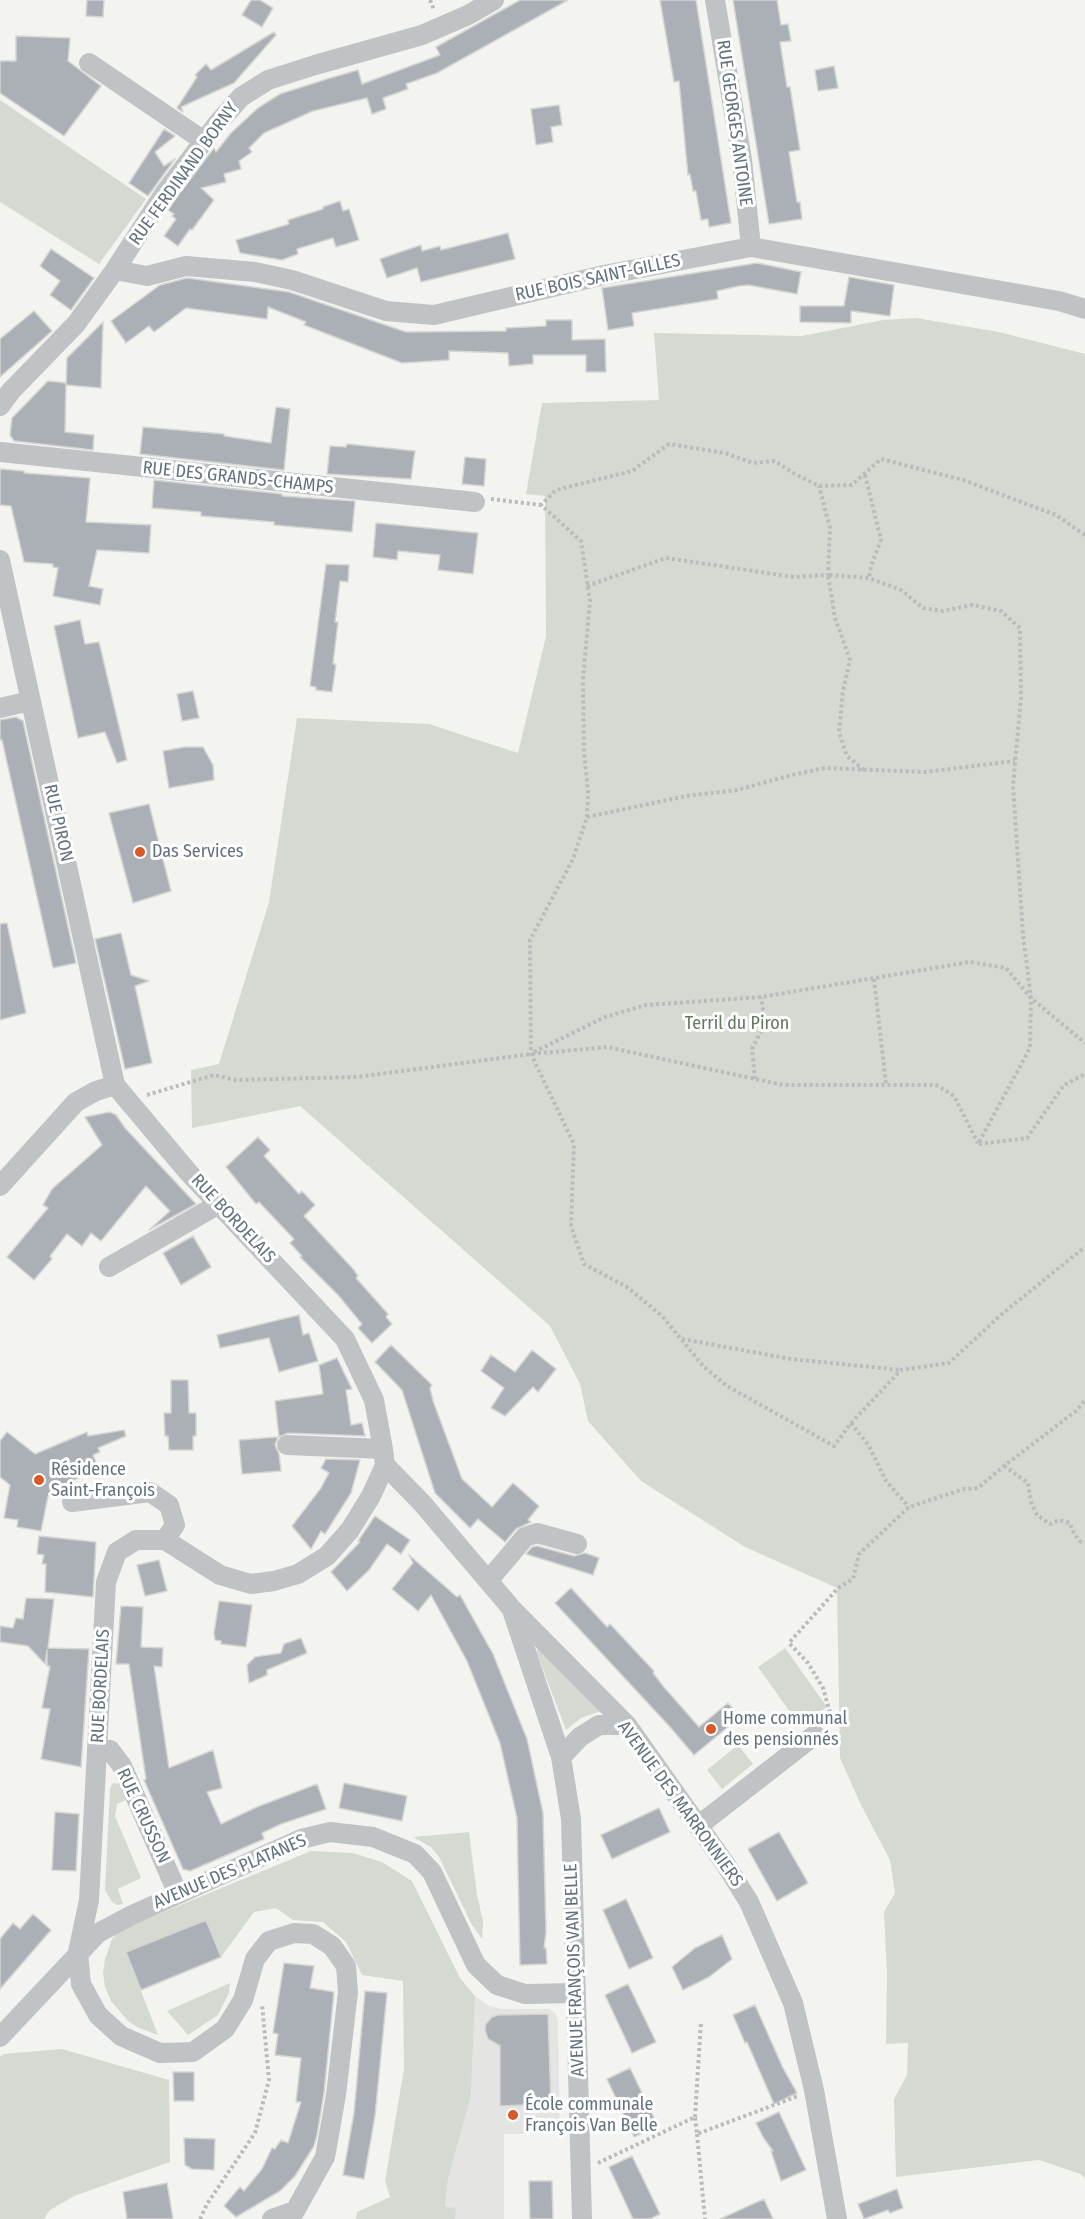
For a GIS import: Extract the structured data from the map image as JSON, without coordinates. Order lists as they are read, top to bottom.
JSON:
{
  "streets": {
    "street": [
      "RUE GEORGES ANTOINE",
      "RUE FERDINAND BORNY",
      "RUE BOIS SAINT-GILLES",
      "RUE DES GRANDS-CHAMPS",
      "RUE PIRON",
      "RUE BORDELAIS",
      "AVENUE DES MARRONNIERS",
      "RUE CRUSSON",
      "AVENUE DES PLATANES",
      "AVENUE FRANÇOIS VAN BELLE"
    ]
  },
  "crossings": [
    ["RUE GEORGES ANTOINE", "RUE BOIS SAINT-GILLES"],
    ["RUE FERDINAND BORNY", "RUE BOIS SAINT-GILLES"],
    ["RUE PIRON", "RUE BORDELAIS"],
    ["RUE BORDELAIS", "AVENUE DES MARRONNIERS"],
    ["RUE BORDELAIS", "RUE CRUSSON"],
    ["RUE BORDELAIS", "AVENUE DES PLATANES"],
    ["AVENUE DES MARRONNIERS", "AVENUE FRANÇOIS VAN BELLE"],
    ["RUE CRUSSON", "AVENUE DES PLATANES"],
    ["AVENUE DES PLATANES", "AVENUE FRANÇOIS VAN BELLE"]
  ],
  "parks": ["Terril du Piron"],
  "places": [
    "Das Services",
    "Résidence Saint-François",
    "Home communal des pensionnés",
    "École communale François Van Belle"
  ]
}
